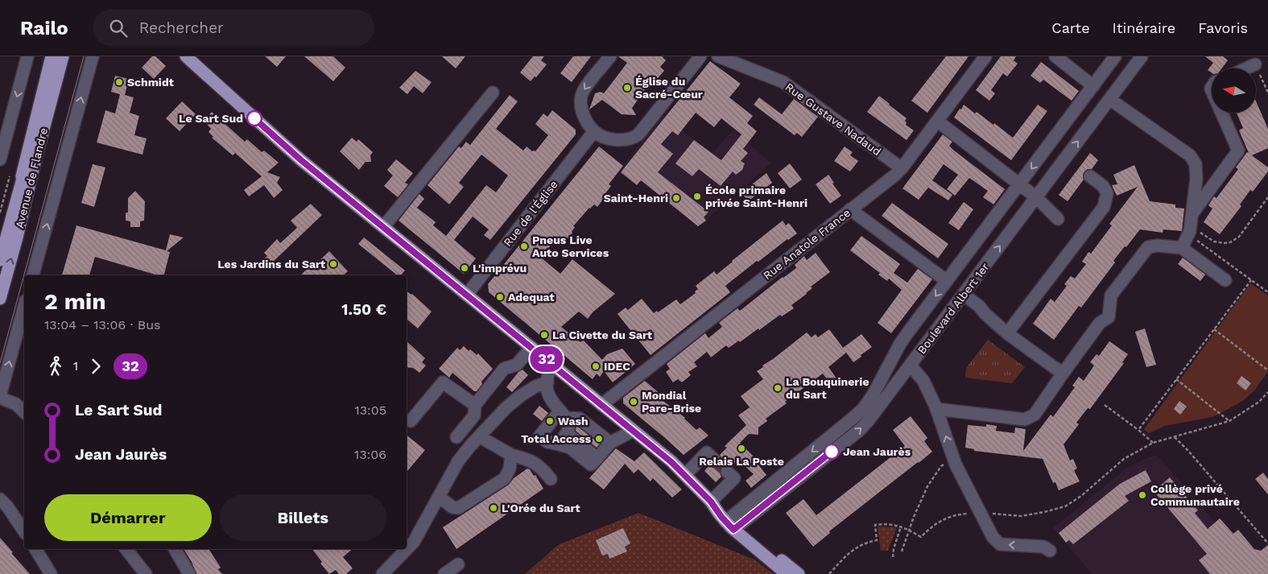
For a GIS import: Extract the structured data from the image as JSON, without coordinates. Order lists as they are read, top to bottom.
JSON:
{
  "streets": {
    "main road": ["Avenue de Flandre"],
    "street": [
      "Rue Gustave Nadaud",
      "Rue de l'Église",
      "Rue Anatole France",
      "Boulevard Albert 1er"
    ]
  },
  "crossings": [
    ["Rue Gustave Nadaud", "Rue Anatole France"]
  ],
  "places": [
    "Schmidt",
    "Église du Sacré-Cœur",
    "Le Sart Sud",
    "École primaire privée Saint-Henri",
    "Saint-Henri",
    "Pneus Live Auto Services",
    "Les Jardins du Sart",
    "L'imprévu",
    "Adequat",
    "La Civette du Sart",
    "IDEC",
    "La Bouquinerie du Sart",
    "Mondial Pare-Brise",
    "Wash",
    "Total Access",
    "Relais La Poste",
    "Jean Jaurès",
    "Collège privé Communautaire",
    "L'Orée du Sart"
  ],
  "lines": ["bus line 32"],
  "north": "left",
  "page": {
    "header": "Railo",
    "search": "Rechercher",
    "nav": ["Carte", "Itinéraire", "Favoris"],
    "on_map": "32",
    "heading": ["2 min", "13:04 – 13:06 · Bus", "1.50 €"],
    "legs": ["1", "32"],
    "list": [
      {
        "name": "Le Sart Sud",
        "value": "13:05"
      },
      {
        "name": "Jean Jaurès",
        "value": "13:06"
      }
    ],
    "buttons": ["Démarrer", "Billets"]
  }
}
